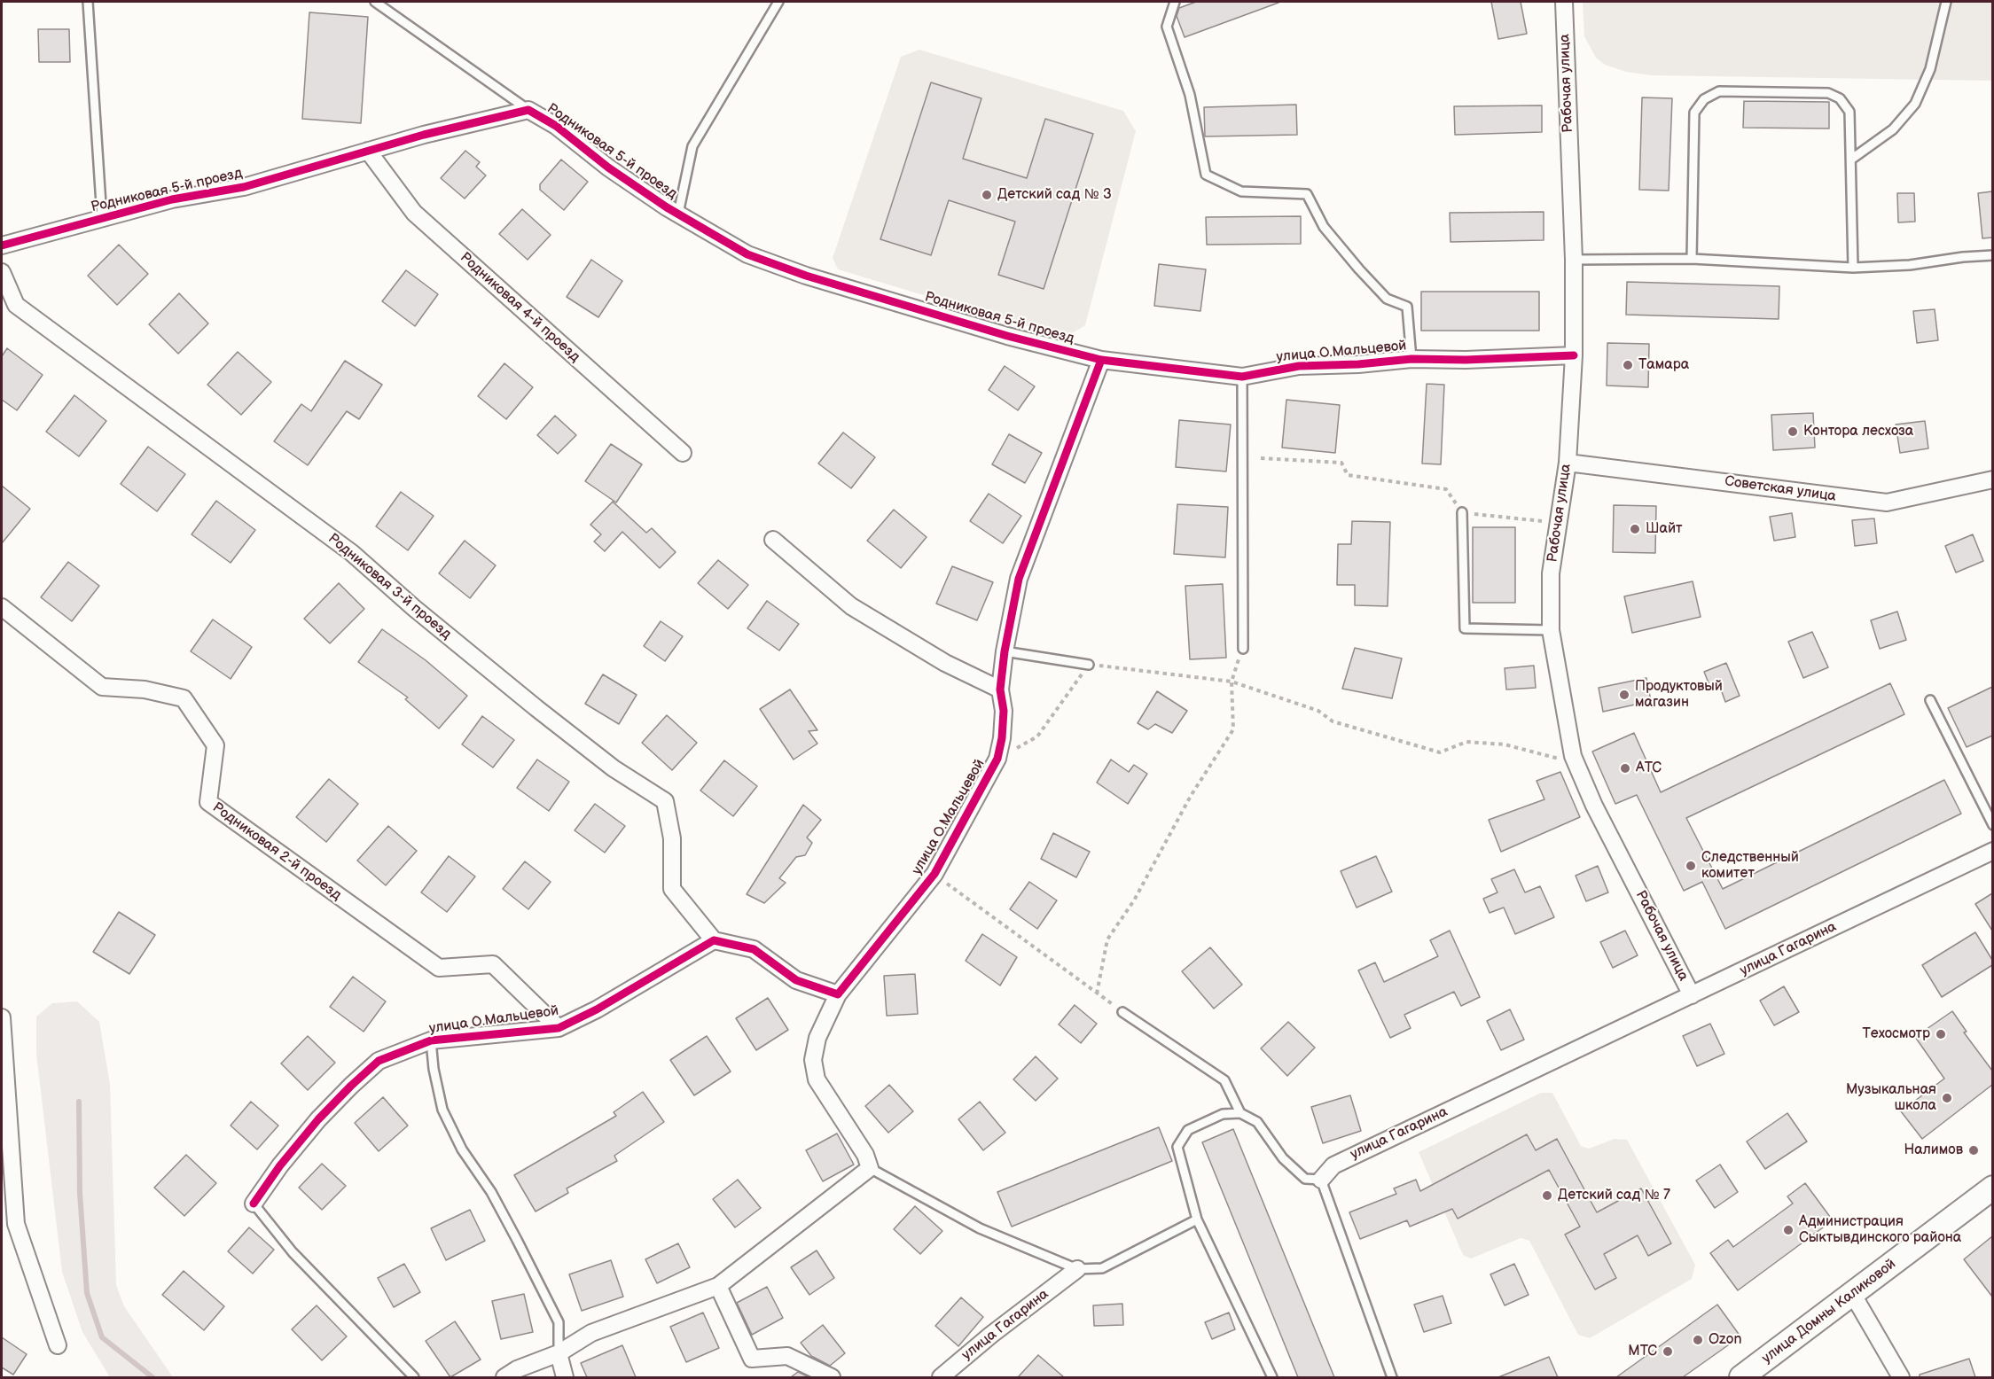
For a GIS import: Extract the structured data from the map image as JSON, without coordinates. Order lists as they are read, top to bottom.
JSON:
{
  "streets": {
    "main road": ["улица Домны Каликовой"],
    "street": [
      "Рабочая улица",
      "Родниковая 5-й проезд",
      "Родниковая 4-й проезд",
      "улица О.Мальцевой",
      "Советская улица",
      "Родниковая 3-й проезд",
      "Родниковая 2-й проезд",
      "улица Гагарина"
    ]
  },
  "crossings": [
    ["Рабочая улица", "улица О.Мальцевой"],
    ["Рабочая улица", "Советская улица"],
    ["Рабочая улица", "улица Гагарина"],
    ["Родниковая 5-й проезд", "Родниковая 4-й проезд"],
    ["Родниковая 5-й проезд", "улица О.Мальцевой"],
    ["улица О.Мальцевой", "Родниковая 3-й проезд"],
    ["улица О.Мальцевой", "Родниковая 2-й проезд"]
  ],
  "places": [
    "Детский сад № 3",
    "Тамара",
    "Контора лесхоза",
    "Шайт",
    "Продуктовый магазин",
    "АТС",
    "Следственный комитет",
    "Техосмотр",
    "Музыкальная школа",
    "Налимов",
    "Детский сад № 7",
    "Администрация Сыктывдинского района",
    "Ozon",
    "МТС"
  ]
}
